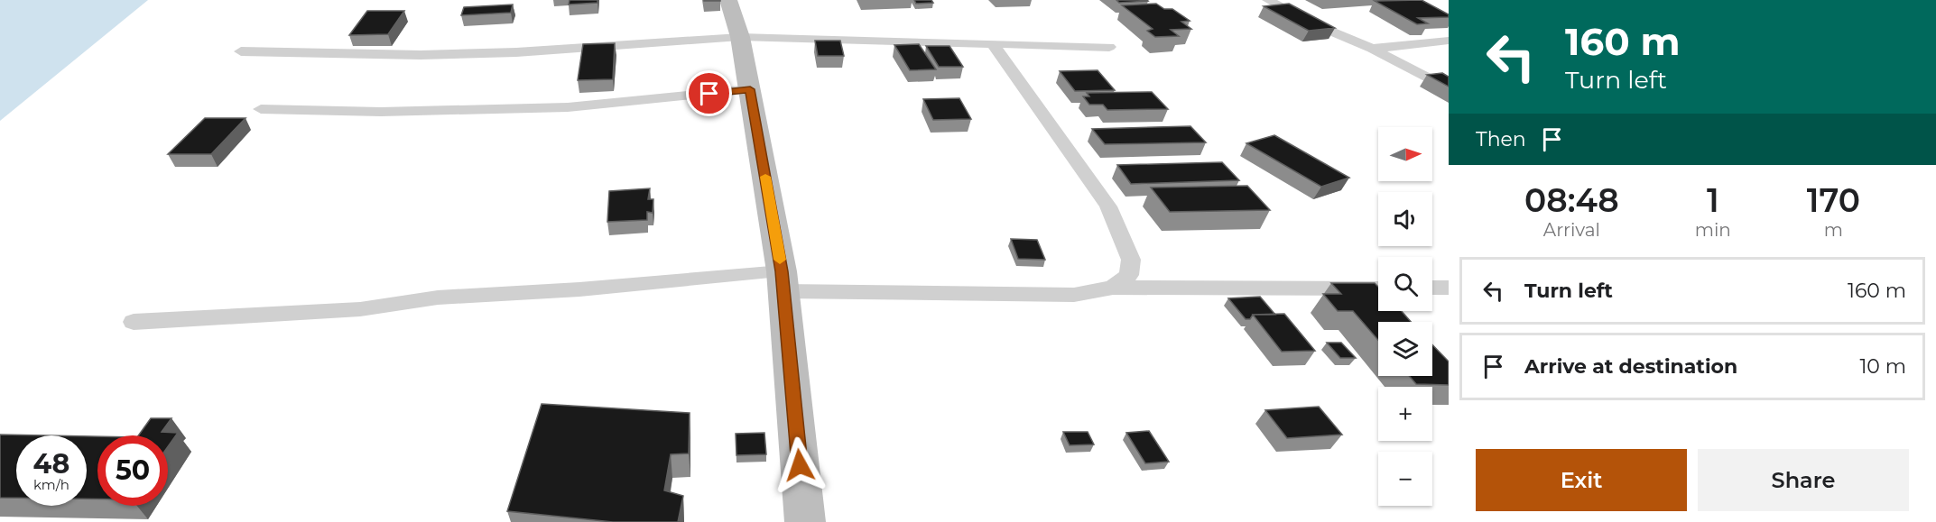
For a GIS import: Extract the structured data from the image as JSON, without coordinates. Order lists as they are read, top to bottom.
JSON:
{
  "north": "right",
  "page": {
    "turn": ["160 m", "Turn left"],
    "then": "Then",
    "map_buttons": ["+", "−"],
    "eta": [
      "08:48",
      "Arrival",
      "1",
      "min",
      "170",
      "m"
    ],
    "list": [
      {
        "name": "Turn left",
        "value": "160 m"
      },
      {
        "name": "Arrive at destination",
        "value": "10 m"
      }
    ],
    "speed": "48 km/h",
    "limit": "50",
    "buttons": ["Exit", "Share"]
  }
}
